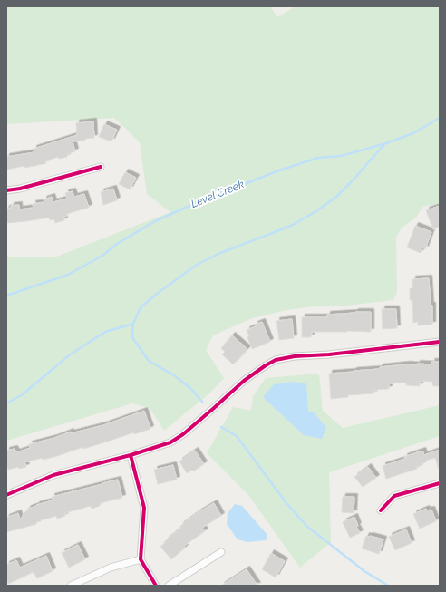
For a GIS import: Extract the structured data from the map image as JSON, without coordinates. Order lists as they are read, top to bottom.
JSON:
{
  "water": ["Level Creek"]
}
